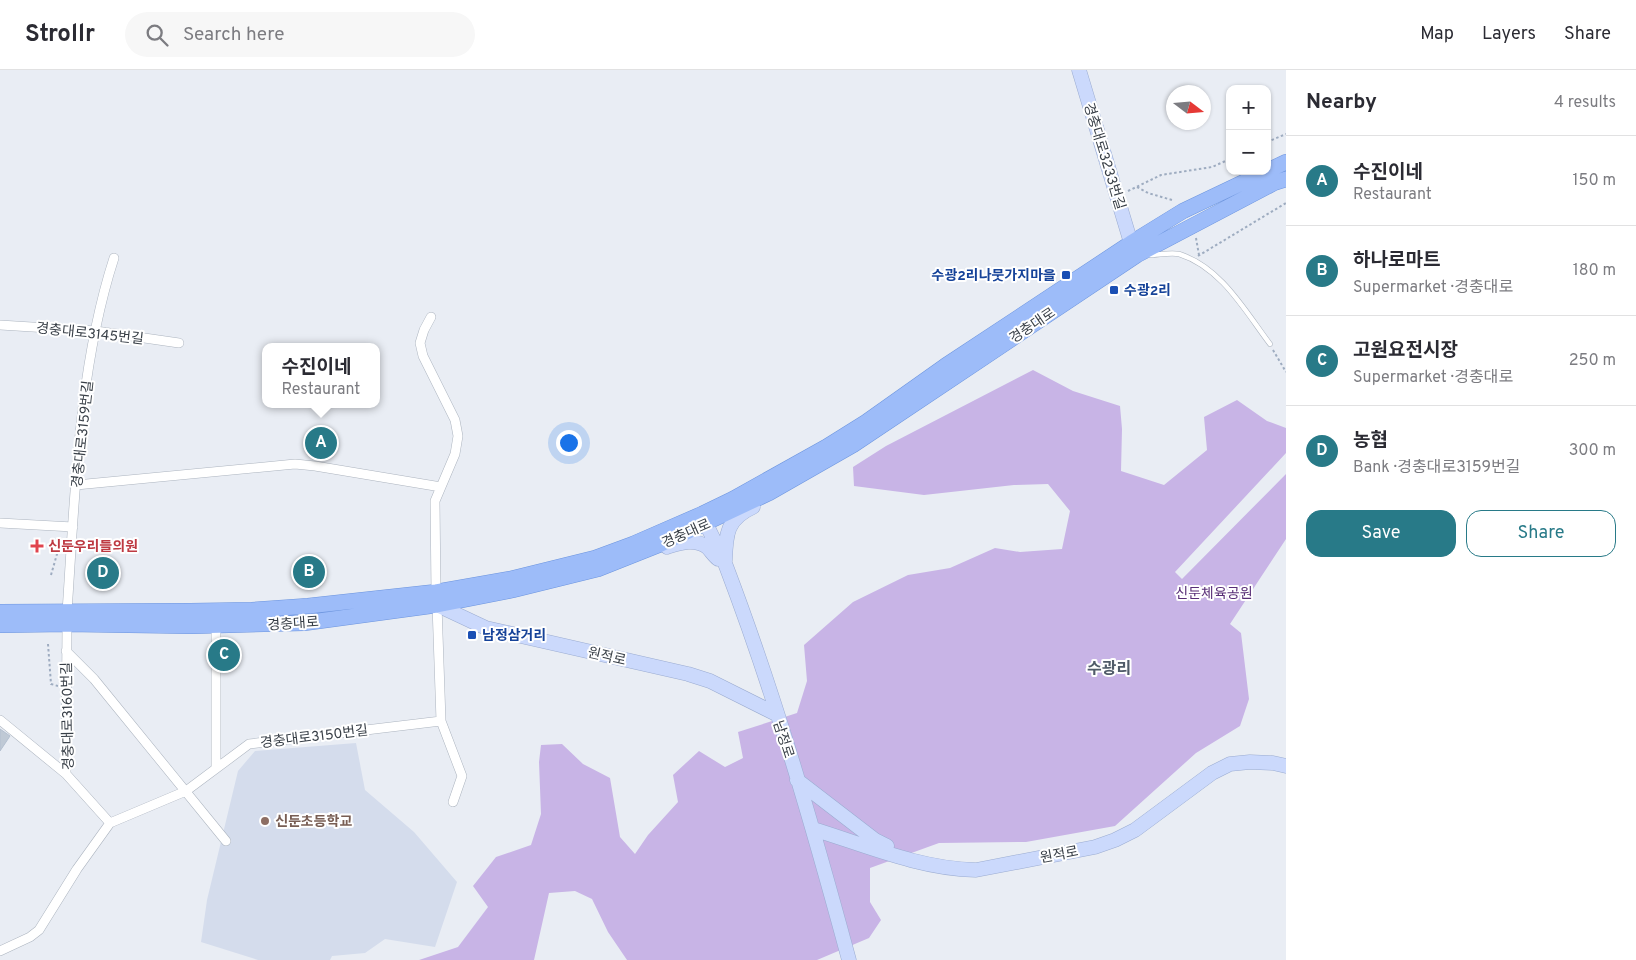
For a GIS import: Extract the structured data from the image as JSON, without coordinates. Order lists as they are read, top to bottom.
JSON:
{
  "streets": {
    "main road": ["경충대로"],
    "street": [
      "경충대로3233번길",
      "경충대로3145번길",
      "경충대로3159번길",
      "원적로",
      "경충대로3160번길",
      "경충대로3150번길",
      "남정로"
    ]
  },
  "crossings": [
    ["경충대로3233번길", "경충대로"],
    ["경충대로", "경충대로3159번길"],
    ["경충대로", "원적로"],
    ["경충대로", "경충대로3160번길"],
    ["경충대로", "남정로"],
    ["경충대로3145번길", "경충대로3159번길"],
    ["경충대로3159번길", "경충대로3160번길"],
    ["원적로", "남정로"],
    ["경충대로3160번길", "경충대로3150번길"]
  ],
  "districts": ["수광리"],
  "parks": ["신둔체육공원"],
  "places": {
    "transit": ["수광2리나뭇가지마을", "수광2리", "남정삼거리"],
    "health": ["신둔우리들의원"],
    "other": ["신둔초등학교"]
  },
  "north": "right",
  "page": {
    "header": "Strollr",
    "search": "Search here",
    "nav": ["Map", "Layers", "Share"],
    "heading": ["Nearby", "4 results"],
    "map_buttons": ["+", "−"],
    "list": [
      {
        "mark": "A",
        "name": "수진이네",
        "note": "Restaurant",
        "value": "150 m"
      },
      {
        "mark": "B",
        "name": "하나로마트",
        "note": "Supermarket · 경충대로",
        "value": "180 m"
      },
      {
        "mark": "C",
        "name": "고원요전시장",
        "note": "Supermarket · 경충대로",
        "value": "250 m"
      },
      {
        "mark": "D",
        "name": "농협",
        "note": "Bank · 경충대로3159번길",
        "value": "300 m"
      }
    ],
    "popup": ["수진이네", "Restaurant"],
    "pins": [
      "A",
      "B",
      "D",
      "C"
    ],
    "buttons": ["Save", "Share"]
  }
}
